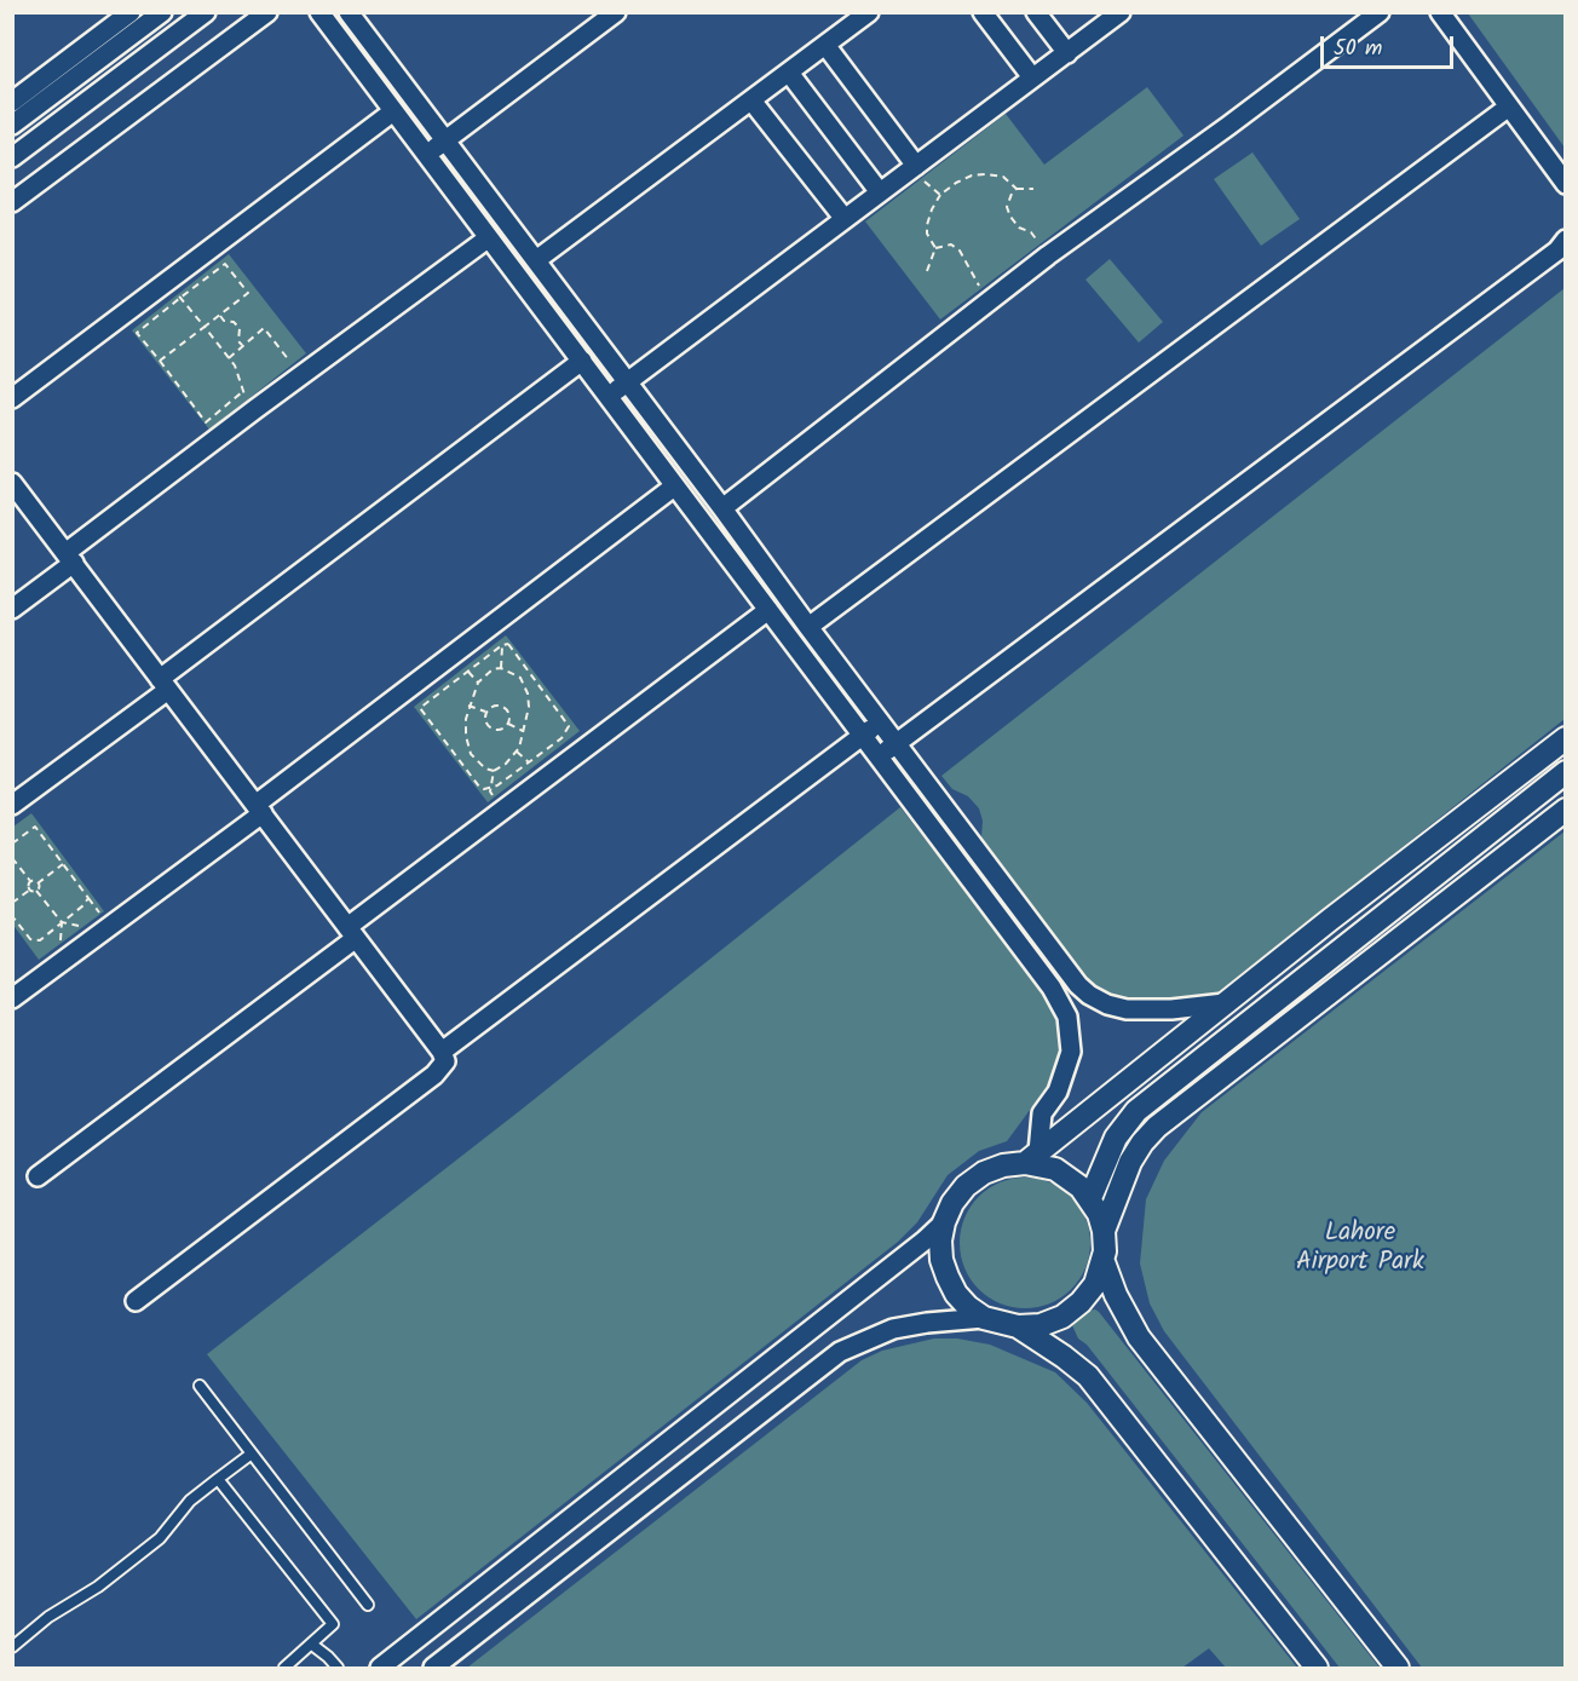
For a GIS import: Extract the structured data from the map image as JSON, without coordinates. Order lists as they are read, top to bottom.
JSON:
{
  "parks": ["Lahore Airport Park"],
  "scale_bar": "50 m"
}
